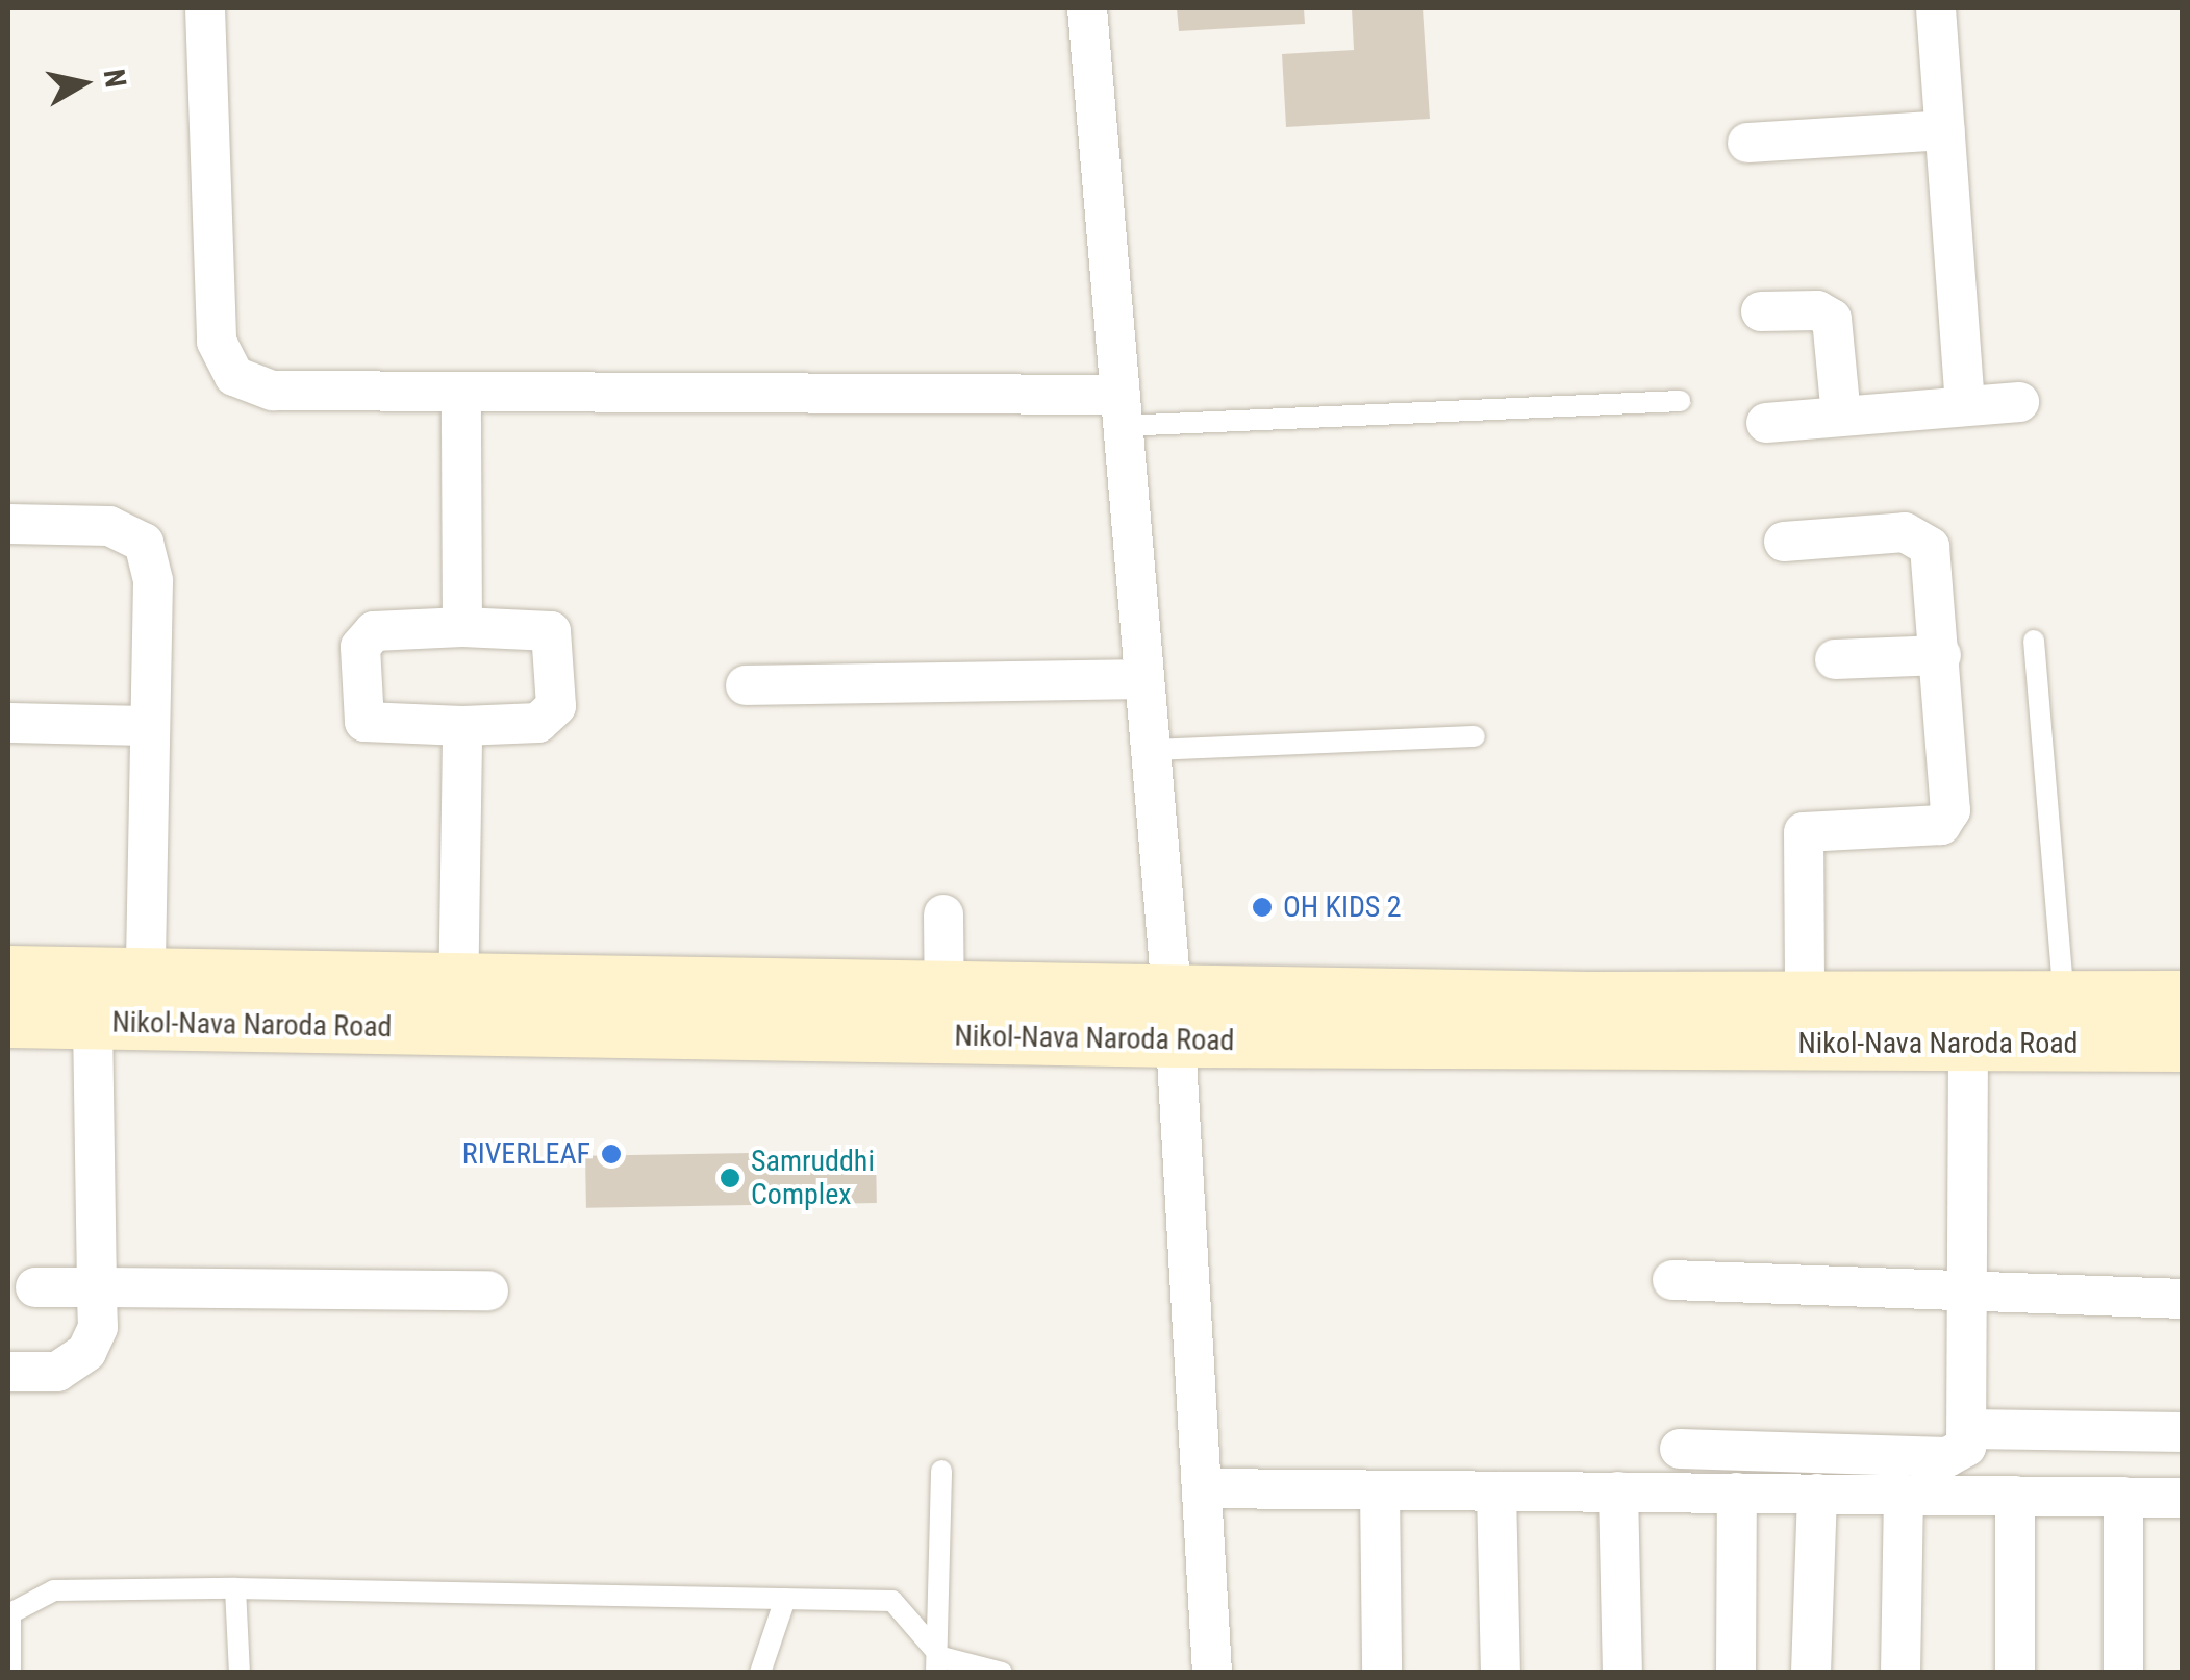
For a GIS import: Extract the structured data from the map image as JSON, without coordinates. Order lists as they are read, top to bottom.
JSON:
{
  "streets": {
    "street": ["Nikol-Nava Naroda Road"]
  },
  "places": ["OH KIDS 2", "RIVERLEAF", "Samruddhi Complex"],
  "north": "right"
}
